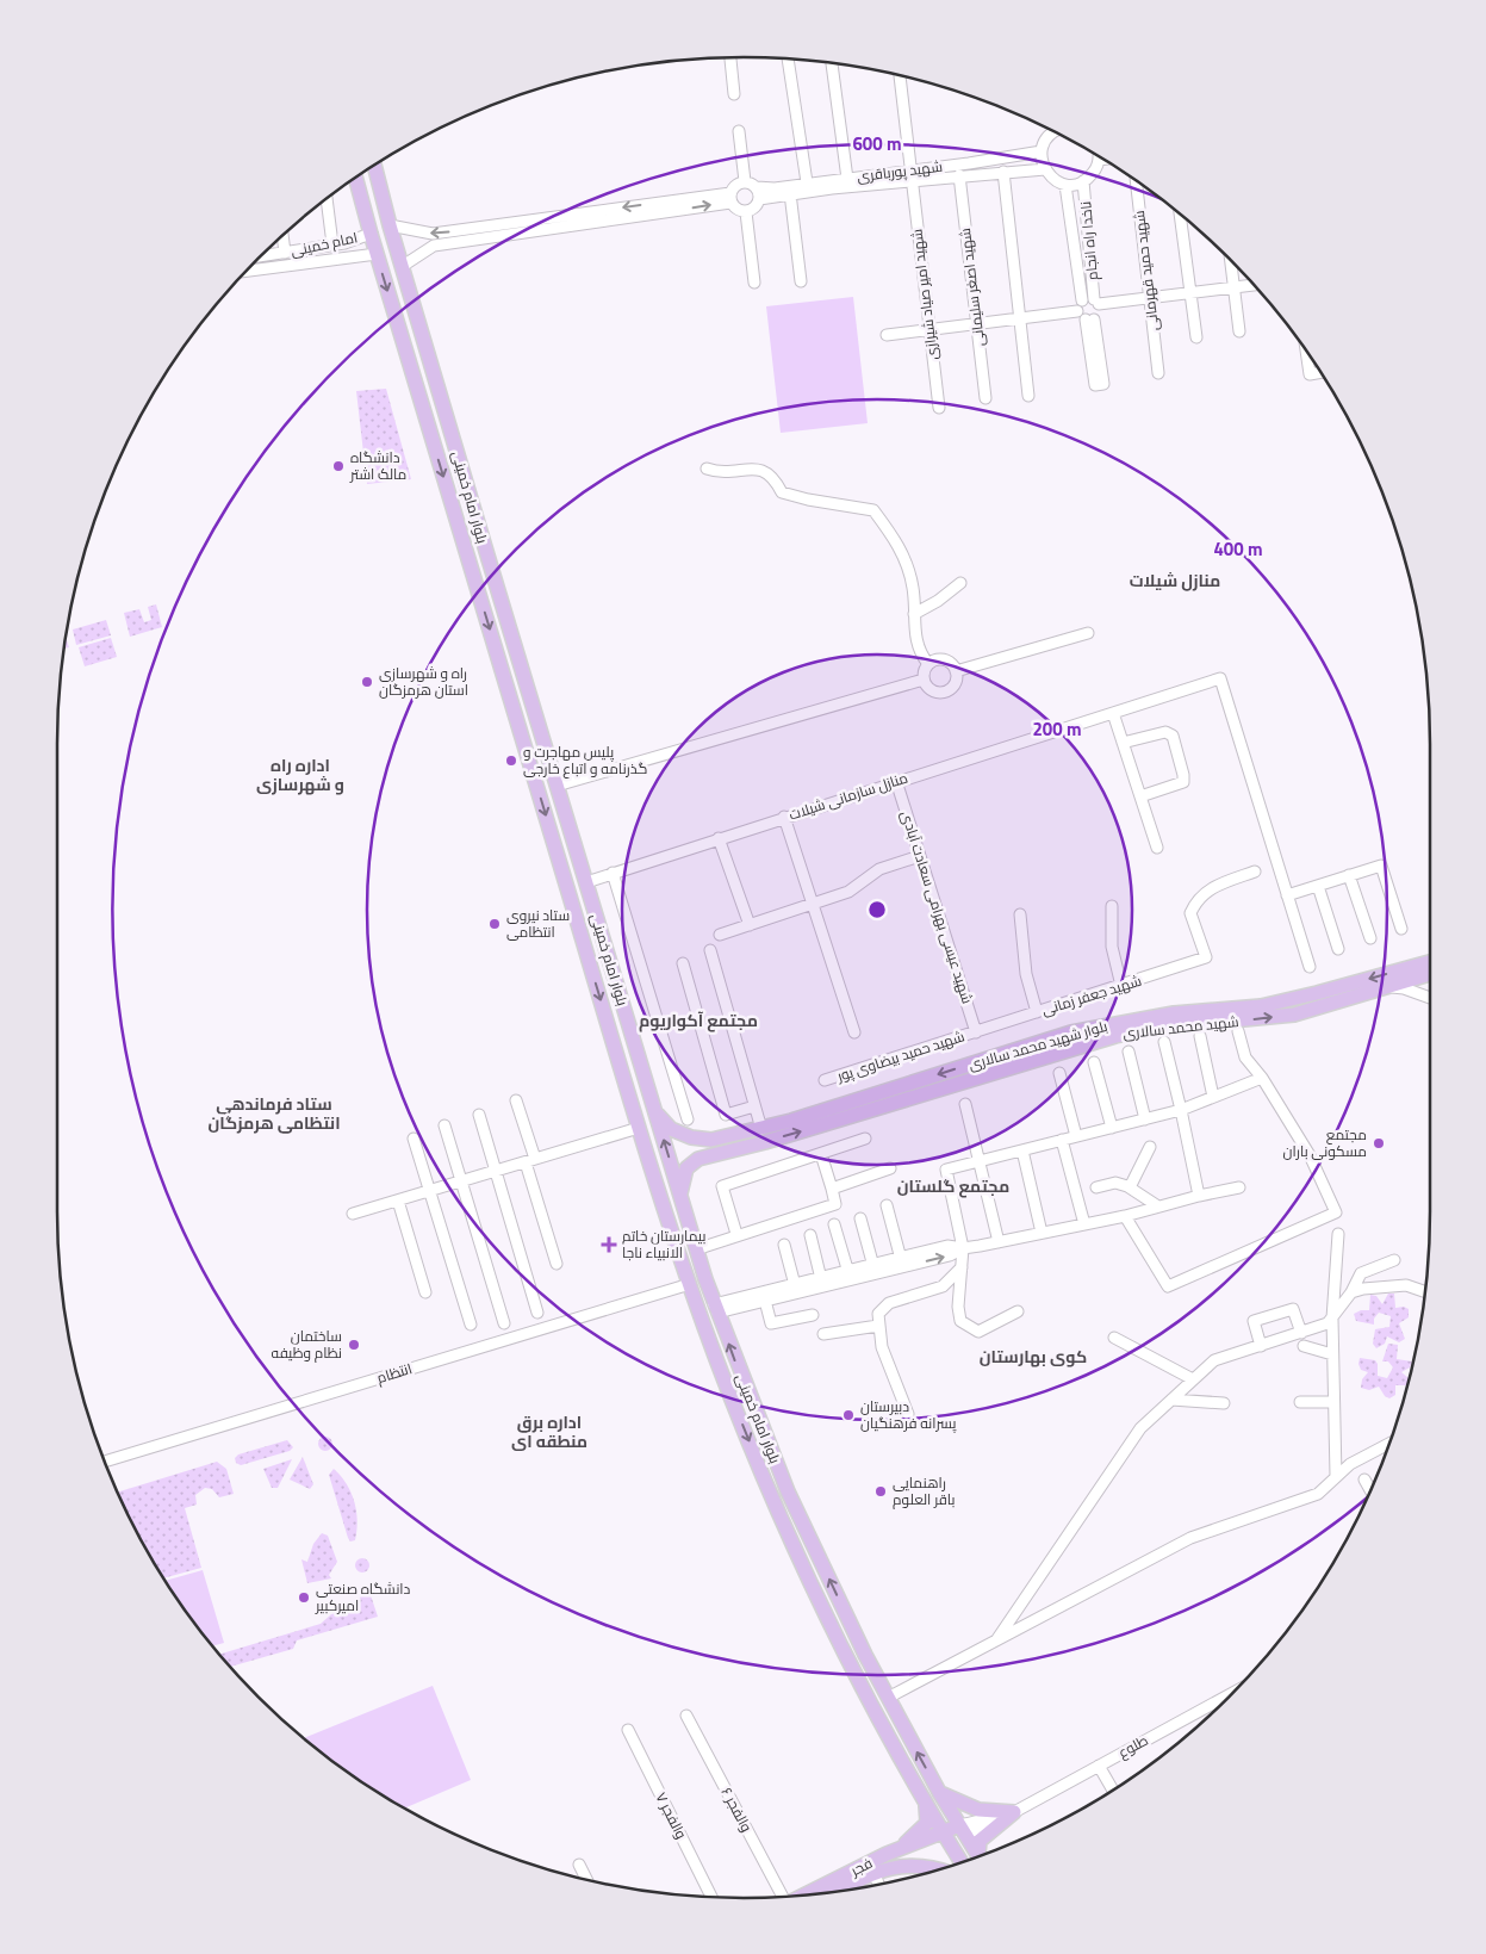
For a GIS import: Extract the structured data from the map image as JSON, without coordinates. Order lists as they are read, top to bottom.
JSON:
{
  "streets": {
    "main road": [
      "بلوار امام خمینی",
      "شهید محمد سالاری",
      "بلوار شهید محمد سالاری",
      "فجر"
    ],
    "street": [
      "شهید پورباقری",
      "ناخدا راه انجام",
      "امام خمینی",
      "شهید حمید قهرمانی",
      "شهید اصغر سلیمانی",
      "شهید امیر صیاد شیرازی",
      "منازل سازمانی شیلات",
      "شهید عیسی بهرامی سعادت آبادی",
      "شهید جعفر زمانی",
      "شهید حمید بیضاوی پور",
      "انتظام",
      "طلوع",
      "والفجر ۶",
      "والفجر ۷"
    ]
  },
  "crossings": [
    ["شهید پورباقری", "شهید اصغر سلیمانی"],
    ["شهید پورباقری", "شهید امیر صیاد شیرازی"],
    ["امام خمینی", "بلوار امام خمینی"],
    ["بلوار امام خمینی", "منازل سازمانی شیلات"],
    ["بلوار امام خمینی", "شهید محمد سالاری"],
    ["بلوار امام خمینی", "بلوار شهید محمد سالاری"],
    ["بلوار امام خمینی", "انتظام"],
    ["بلوار امام خمینی", "طلوع"],
    ["بلوار امام خمینی", "فجر"],
    ["منازل سازمانی شیلات", "شهید عیسی بهرامی سعادت آبادی"],
    ["شهید عیسی بهرامی سعادت آبادی", "شهید جعفر زمانی"],
    ["شهید عیسی بهرامی سعادت آبادی", "شهید حمید بیضاوی پور"],
    ["شهید جعفر زمانی", "شهید حمید بیضاوی پور"],
    ["شهید محمد سالاری", "بلوار شهید محمد سالاری"],
    ["طلوع", "فجر"]
  ],
  "one_way": ["شهید محمد سالاری", "بلوار شهید محمد سالاری"],
  "districts": [
    "منازل شیلات",
    "اداره راه و شهرسازی",
    "مجتمع آکواریوم",
    "ستاد فرماندهی انتظامی هرمزگان",
    "مجتمع گلستان",
    "کوی بهارستان",
    "اداره برق منطقه ای"
  ],
  "places": {
    "other": [
      "دانشگاه مالک اشتر",
      "راه و شهرسازی استان هرمزگان",
      "پلیس مهاجرت و گذرنامه و اتباع خارجى",
      "ستاد نیروی انتظامی",
      "مجتمع مسکونی باران",
      "ساختمان نظام وظیفه",
      "دبیرستان پسرانه فرهنگیان",
      "راهنمایی باقر العلوم",
      "دانشگاه صنعتی امیرکبیر"
    ],
    "health": ["بیمارستان خاتم الانبیاء ناجا"]
  },
  "rings": ["600 m", "400 m", "200 m"]
}
